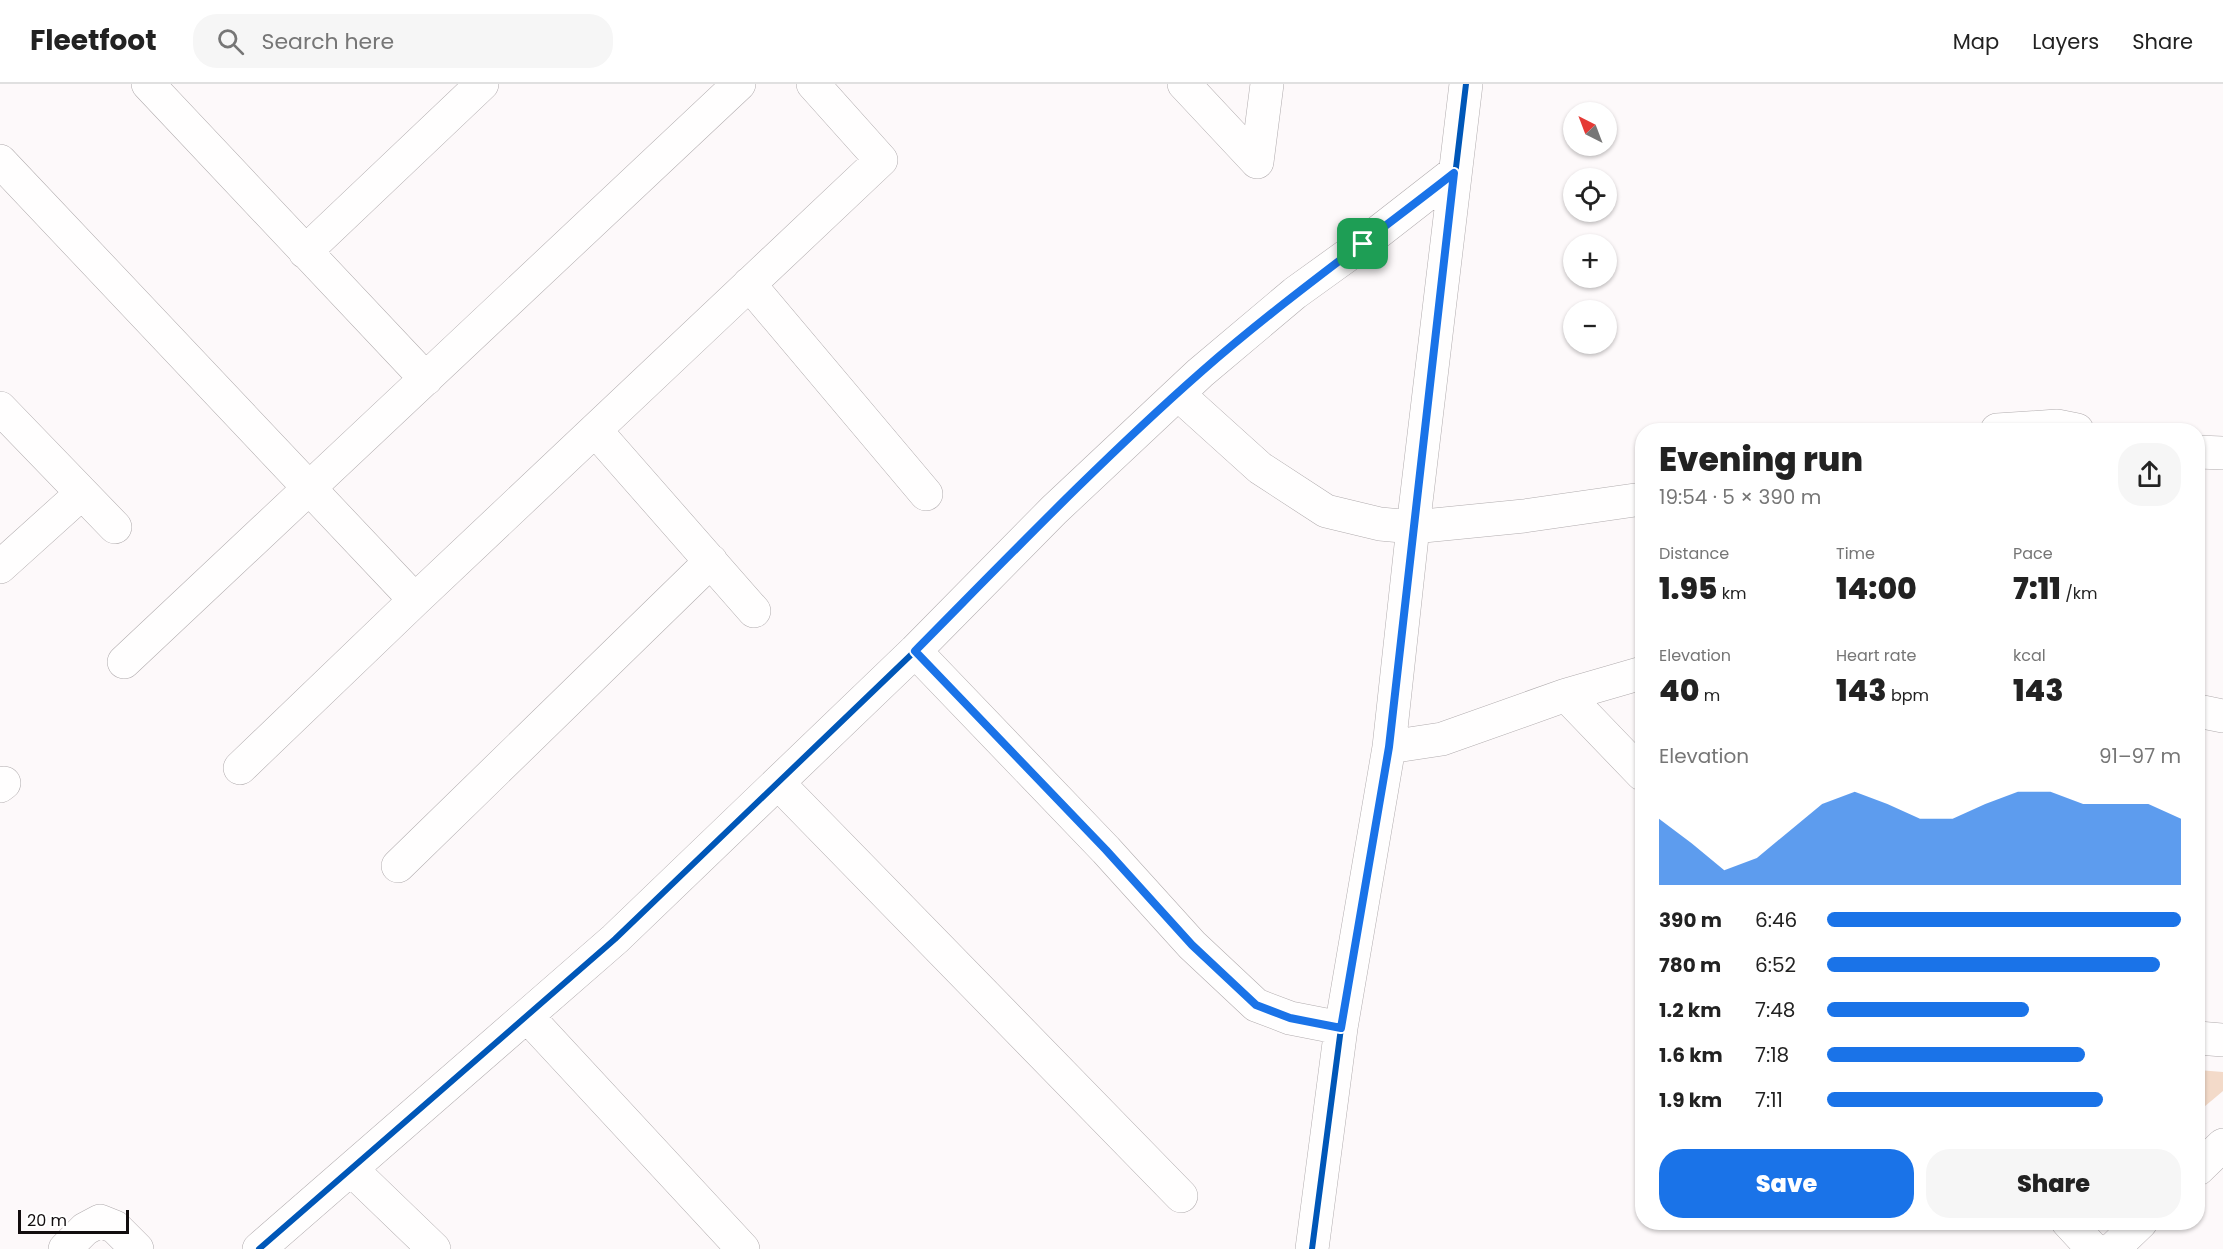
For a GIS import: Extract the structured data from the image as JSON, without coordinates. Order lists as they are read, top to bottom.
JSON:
{
  "scale_bar": "20 m",
  "north": "top left",
  "page": {
    "header": "Fleetfoot",
    "search": "Search here",
    "nav": ["Map", "Layers", "Share"],
    "map_buttons": ["+", "−"],
    "heading": ["Evening run", "19:54 · 5 × 390 m"],
    "stats": [
      ["Distance", "1.95 km"],
      ["Time", "14:00"],
      ["Pace", "7:11 /km"],
      ["Elevation", "40 m"],
      ["Heart rate", "143 bpm"],
      ["kcal", "143"]
    ],
    "chart": ["Elevation", "91–97 m"],
    "list": [
      {
        "name": "390 m",
        "note": "6:46"
      },
      {
        "name": "780 m",
        "note": "6:52"
      },
      {
        "name": "1.2 km",
        "note": "7:48"
      },
      {
        "name": "1.6 km",
        "note": "7:18"
      },
      {
        "name": "1.9 km",
        "note": "7:11"
      }
    ],
    "buttons": ["Save", "Share"],
    "scale": "20 m"
  }
}
